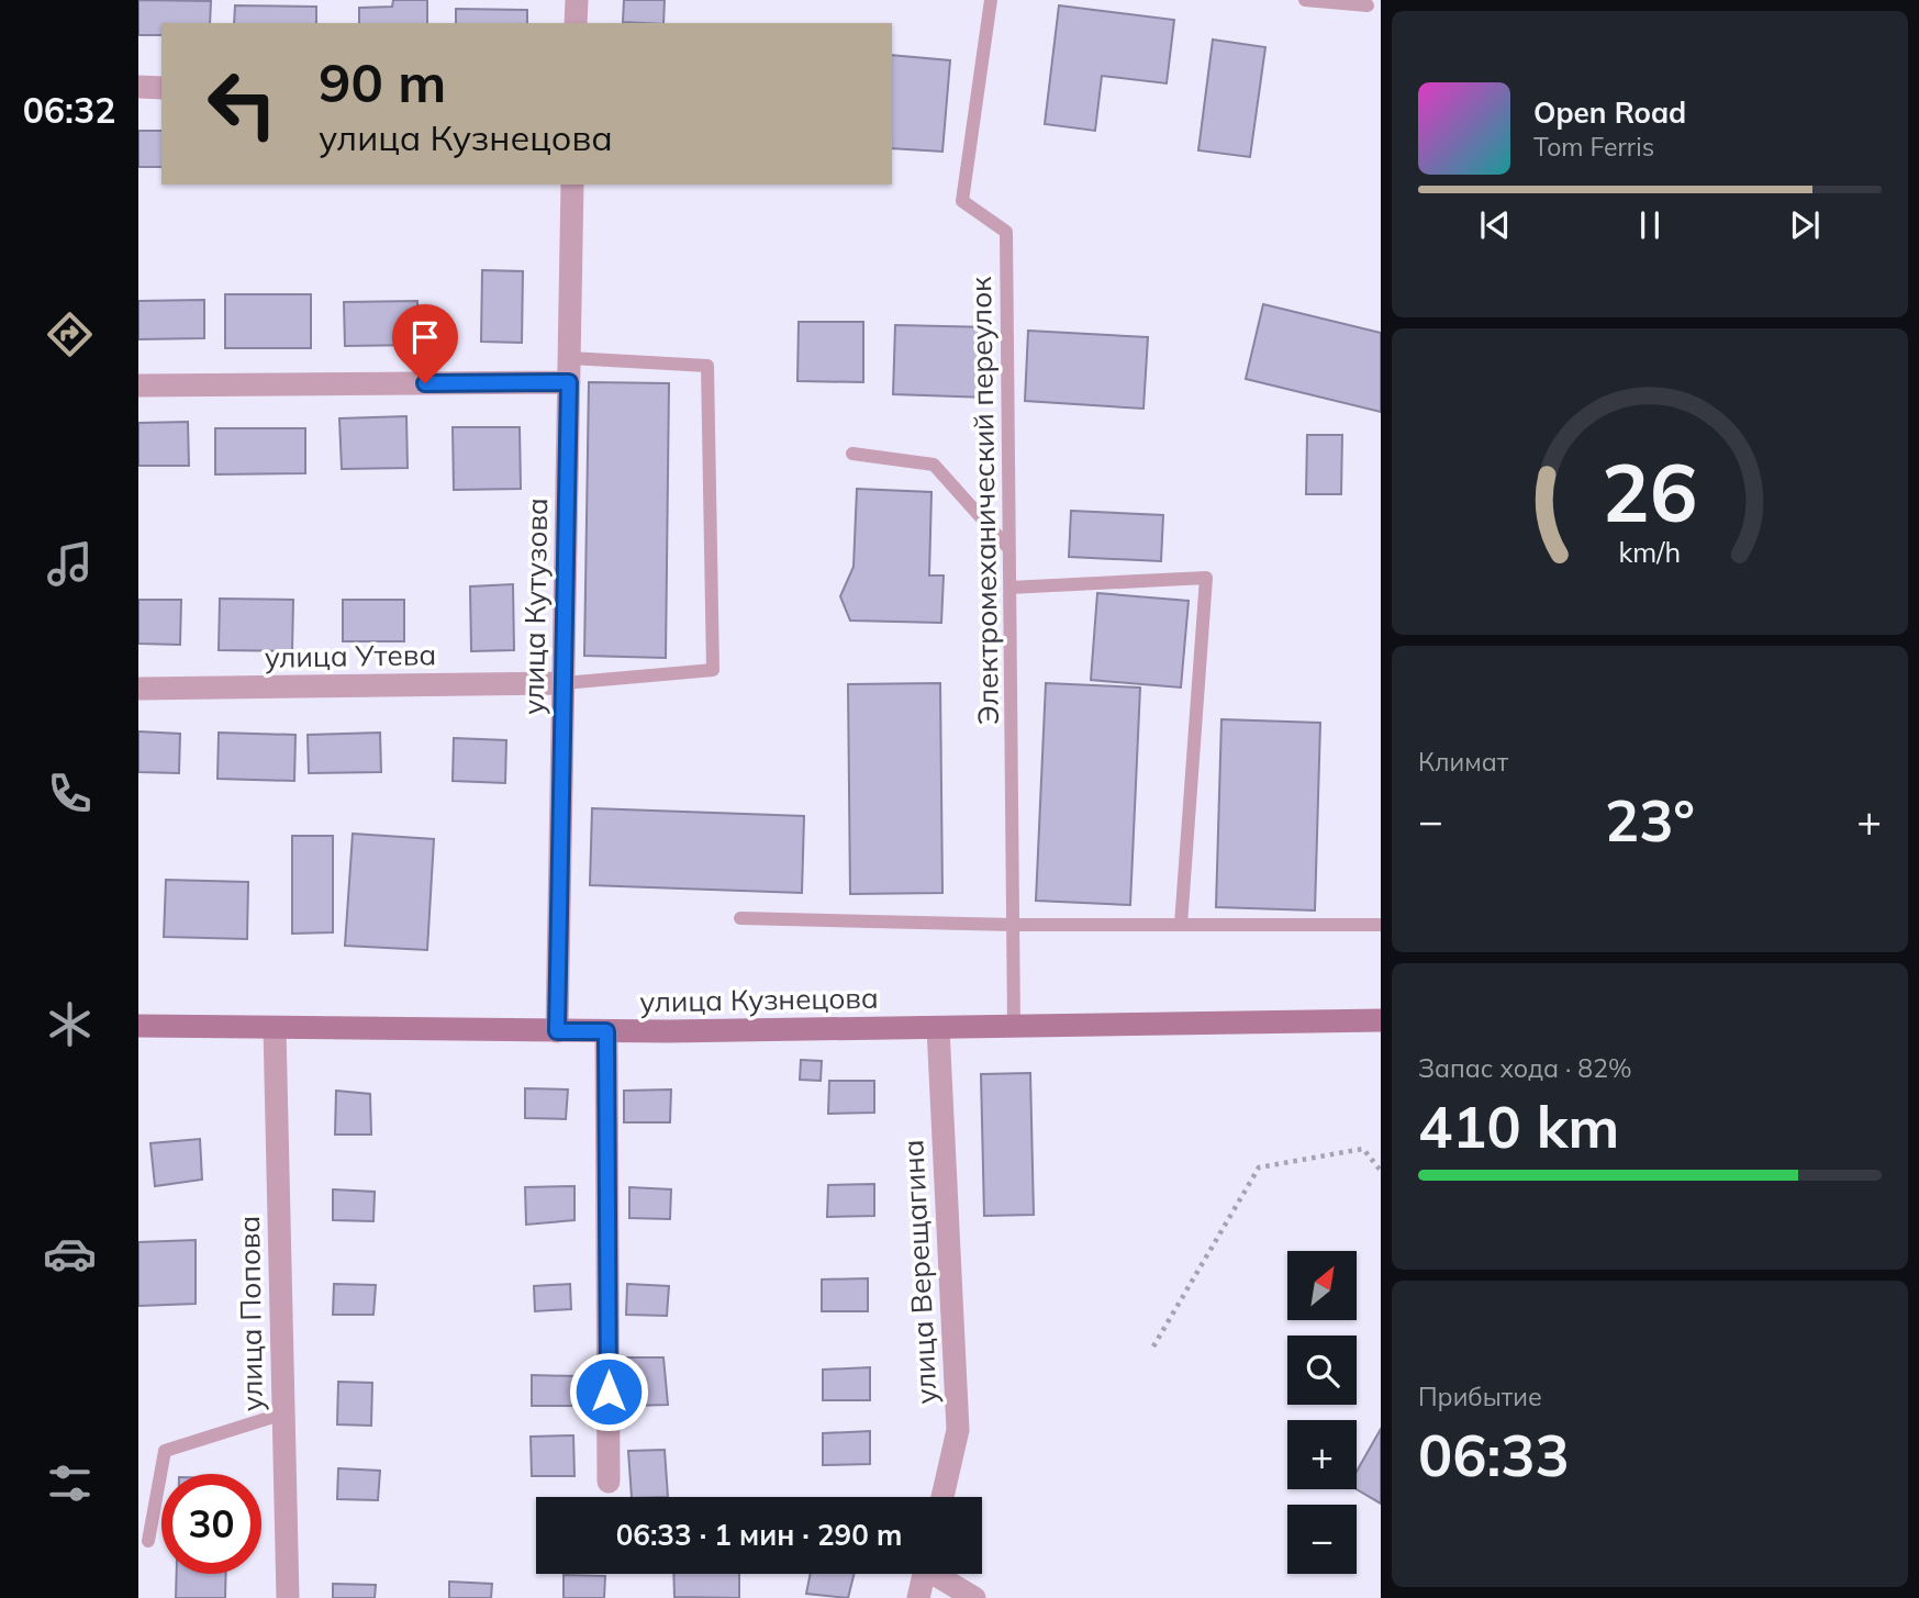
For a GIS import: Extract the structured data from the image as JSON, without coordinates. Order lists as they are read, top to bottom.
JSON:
{
  "streets": {
    "main road": ["улица Кузнецова"],
    "street": [
      "улица Кутузова",
      "улица Утева",
      "улица Верещагина",
      "улица Попова"
    ],
    "lane": ["Электромеханический переулок"]
  },
  "crossings": [
    ["Электромеханический переулок", "улица Кузнецова"],
    ["улица Кутузова", "улица Утева"],
    ["улица Кутузова", "улица Кузнецова"],
    ["улица Кузнецова", "улица Верещагина"],
    ["улица Кузнецова", "улица Попова"]
  ],
  "north": "top right",
  "page": {
    "tabs": "06:32",
    "turn": ["90 m", "улица Кузнецова"],
    "song": ["Open Road", "Tom Ferris"],
    "tile": [
      "Климат",
      ["Запас хода · 82%", "410 km"],
      ["Прибытие", "06:33"]
    ],
    "heat": ["−", "23°", "+"],
    "map_buttons": ["+", "−"],
    "limit": "30",
    "trip": "06:33 · 1 мин · 290 m",
    "gauge": ["26", "km/h"]
  }
}
